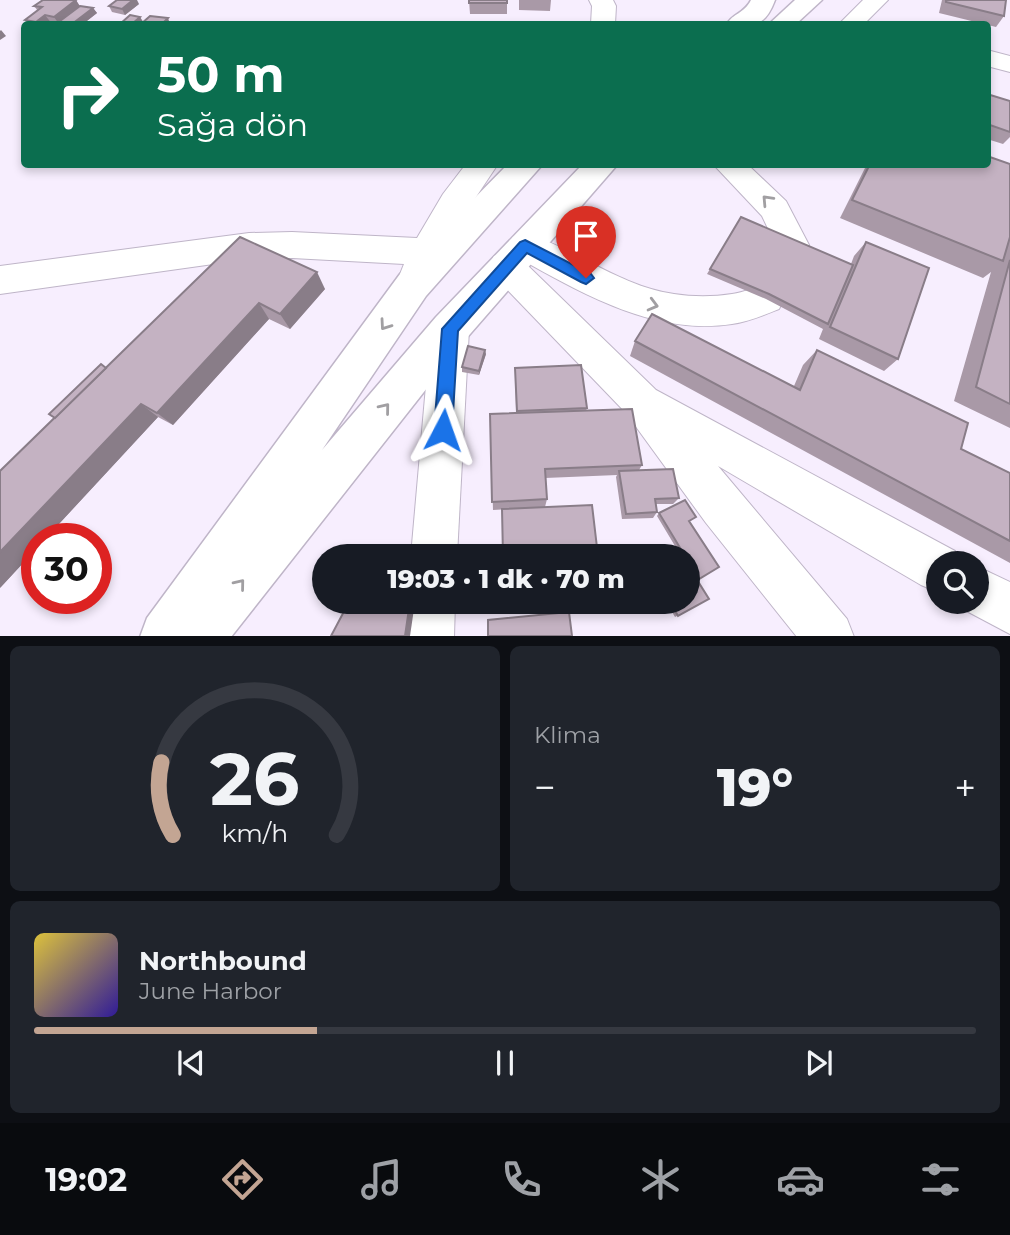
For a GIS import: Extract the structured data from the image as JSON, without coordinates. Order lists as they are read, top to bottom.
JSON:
{
  "page": {
    "turn": ["50 m", "Sağa dön"],
    "limit": "30",
    "trip": "19:03 · 1 dk · 70 m",
    "tile": "Klima",
    "heat": ["−", "19°", "+"],
    "song": ["Northbound", "June Harbor"],
    "tabs": "19:02",
    "gauge": ["26", "km/h"]
  }
}
